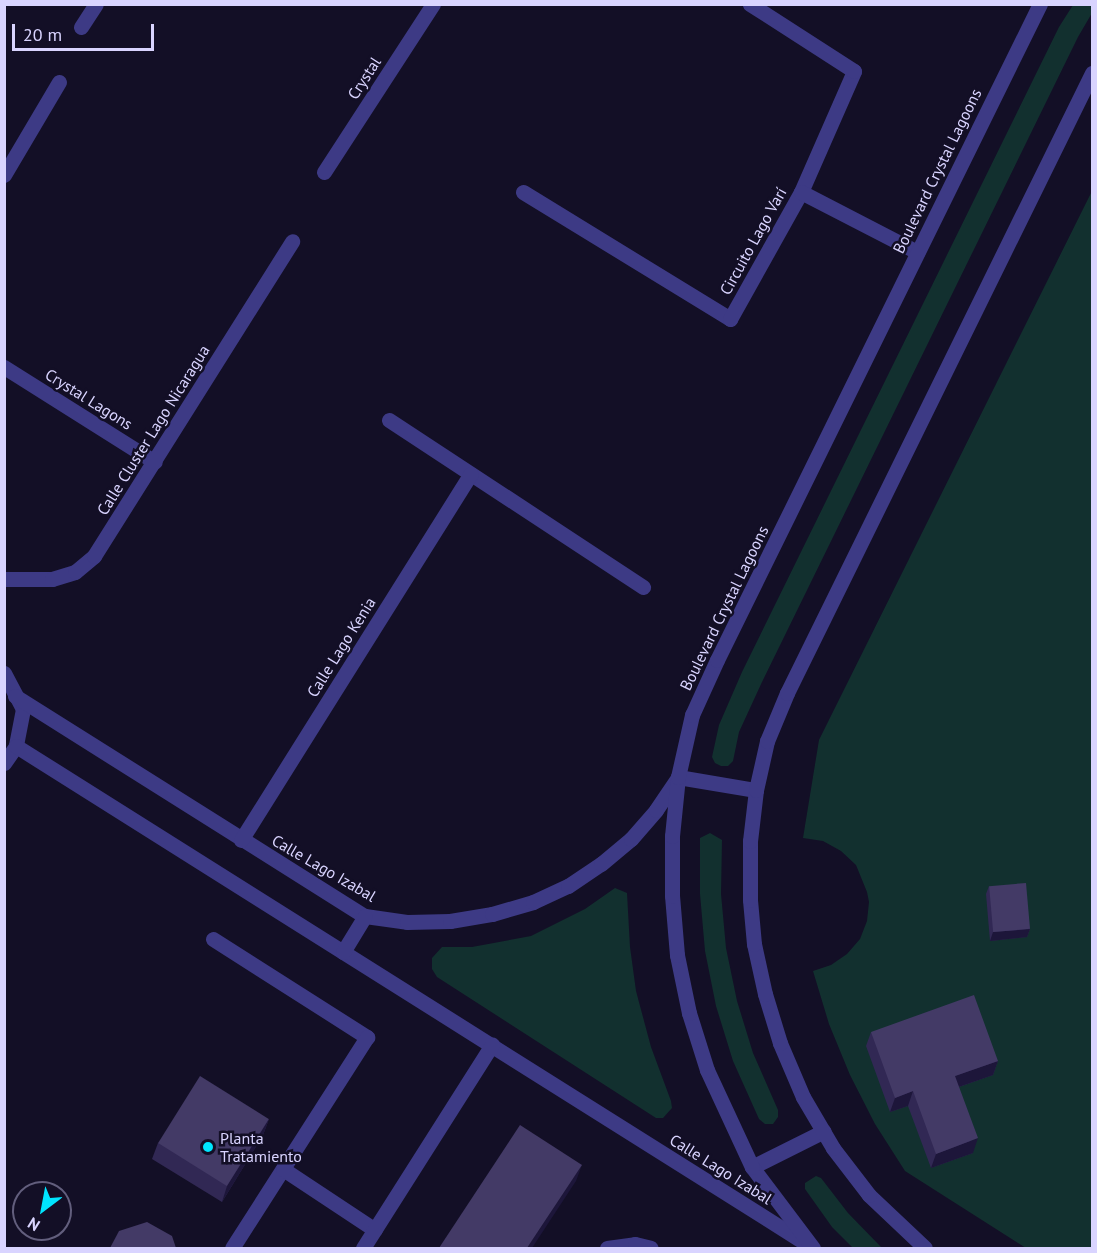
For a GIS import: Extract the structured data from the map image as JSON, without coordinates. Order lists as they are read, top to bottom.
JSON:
{
  "streets": {
    "street": [
      "Crystal",
      "Boulevard Crystal Lagoons",
      "Circuito Lago Varí",
      "Crystal Lagons",
      "Calle Cluster Lago Nicaragua",
      "Calle Lago Kenia",
      "Calle Lago Izabal"
    ]
  },
  "crossings": [
    ["Boulevard Crystal Lagoons", "Calle Lago Izabal"],
    ["Crystal Lagons", "Calle Cluster Lago Nicaragua"],
    ["Calle Lago Kenia", "Calle Lago Izabal"]
  ],
  "places": ["Planta Tratamiento"],
  "scale_bar": "20 m",
  "north": "bottom left"
}
